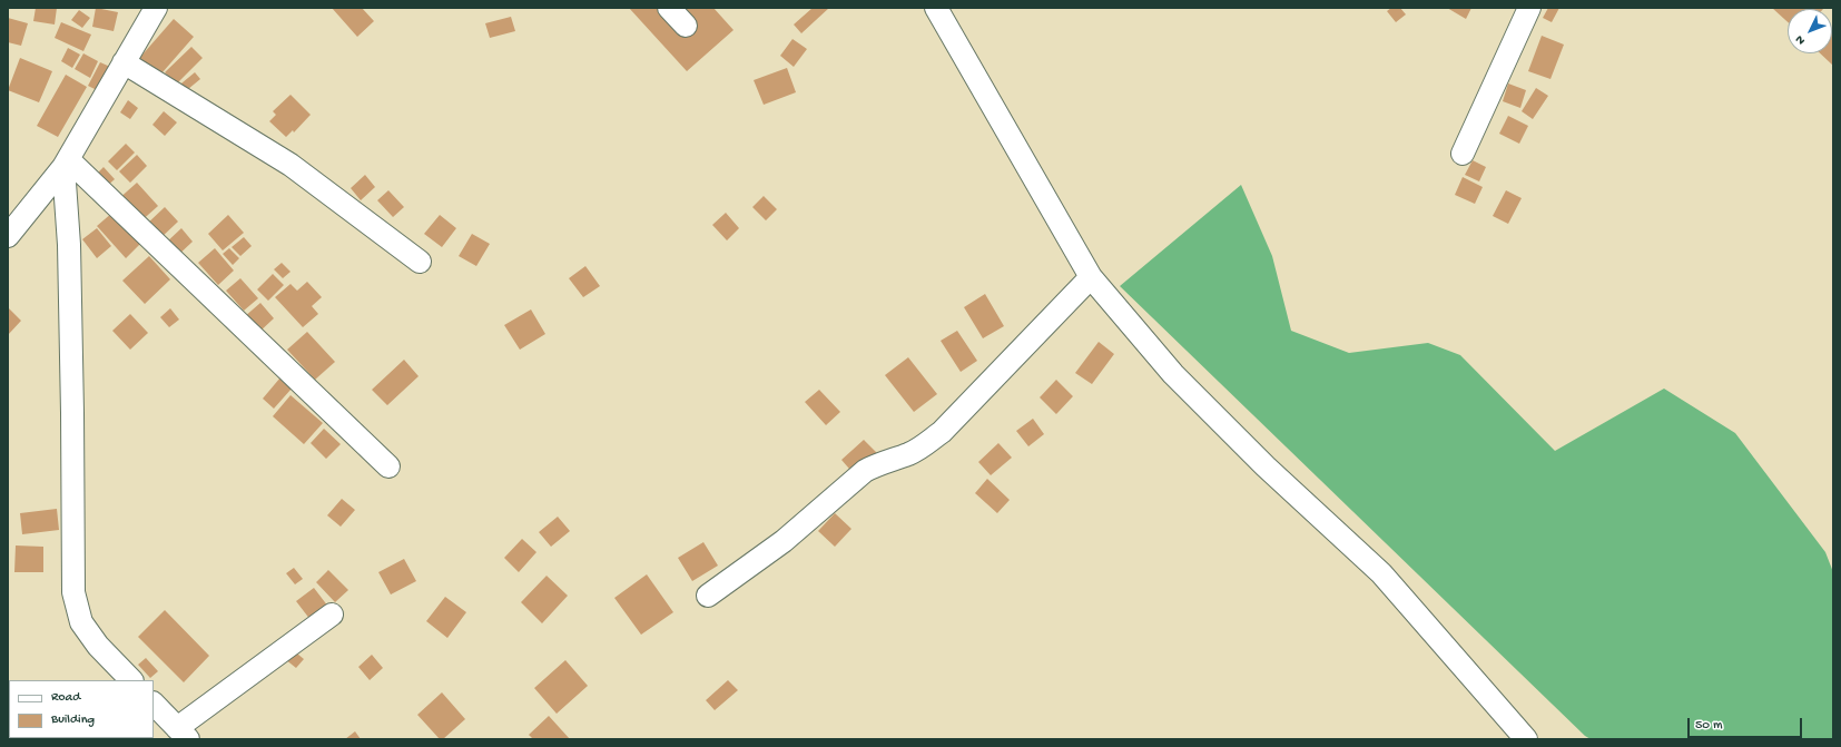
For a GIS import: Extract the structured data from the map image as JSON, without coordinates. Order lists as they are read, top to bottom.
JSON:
{
  "legend": ["Road", "Building"],
  "scale_bar": "50 m",
  "north": "bottom left"
}
